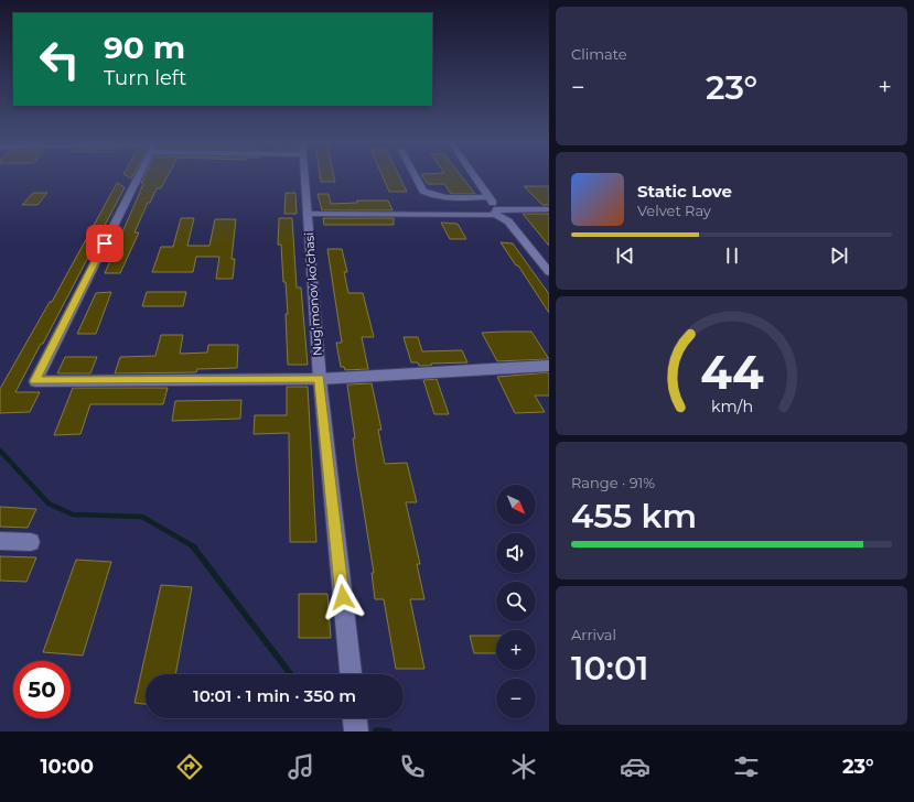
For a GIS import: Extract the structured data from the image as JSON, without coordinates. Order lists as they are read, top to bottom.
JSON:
{
  "streets": {
    "street": ["Nugʻmonov koʻchasi"]
  },
  "north": "bottom right",
  "page": {
    "tile": [
      "Climate",
      ["Range · 91%", "455 km"],
      ["Arrival", "10:01"]
    ],
    "turn": ["90 m", "Turn left"],
    "heat": ["−", "23°", "+"],
    "song": ["Static Love", "Velvet Ray"],
    "map_buttons": ["+", "−"],
    "limit": "50",
    "trip": "10:01 · 1 min · 350 m",
    "tabs": ["10:00", "23°"],
    "gauge": ["44", "km/h"]
  }
}
